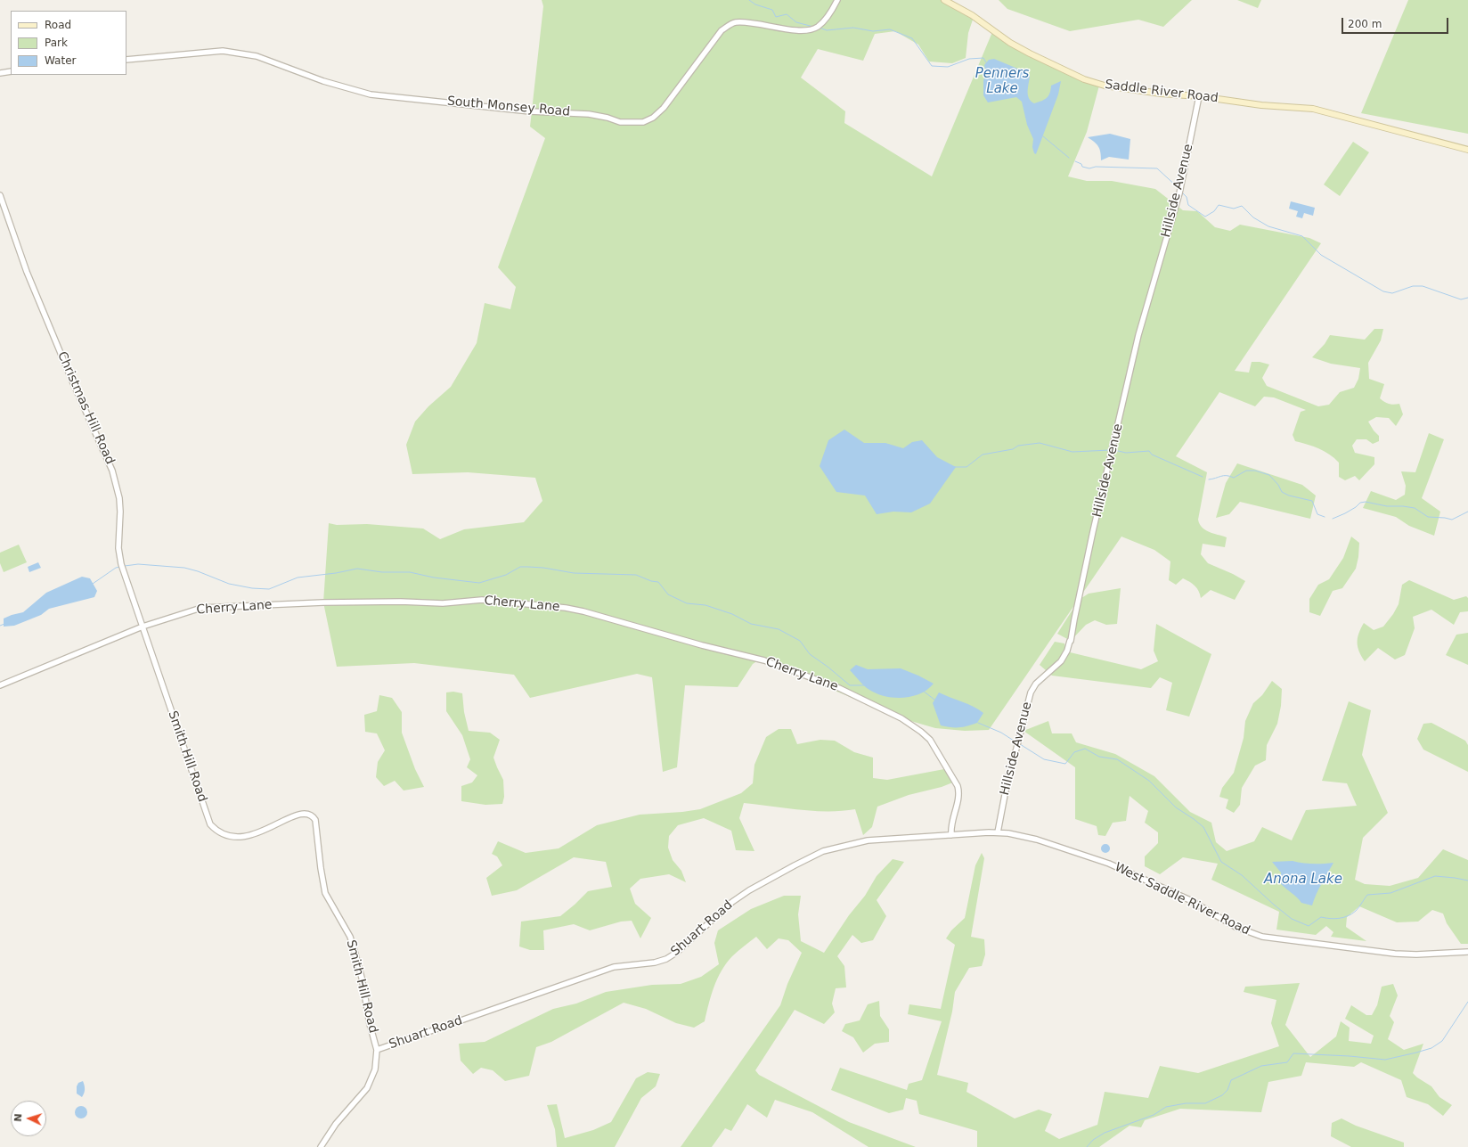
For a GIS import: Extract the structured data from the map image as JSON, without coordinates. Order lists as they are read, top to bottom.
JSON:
{
  "streets": {
    "main road": ["Saddle River Road"],
    "street": [
      "South Monsey Road",
      "Hillside Avenue",
      "Christmas Hill Road",
      "Cherry Lane",
      "Smith Hill Road",
      "West Saddle River Road",
      "Shuart Road"
    ]
  },
  "crossings": [
    ["Saddle River Road", "Hillside Avenue"],
    ["Hillside Avenue", "West Saddle River Road"],
    ["Christmas Hill Road", "Cherry Lane"],
    ["Christmas Hill Road", "Smith Hill Road"],
    ["Cherry Lane", "Smith Hill Road"],
    ["Cherry Lane", "West Saddle River Road"],
    ["Smith Hill Road", "Shuart Road"],
    ["West Saddle River Road", "Shuart Road"]
  ],
  "water": ["Penners Lake", "Anona Lake"],
  "legend": ["Road", "Park", "Water"],
  "scale_bar": "200 m",
  "north": "left"
}
